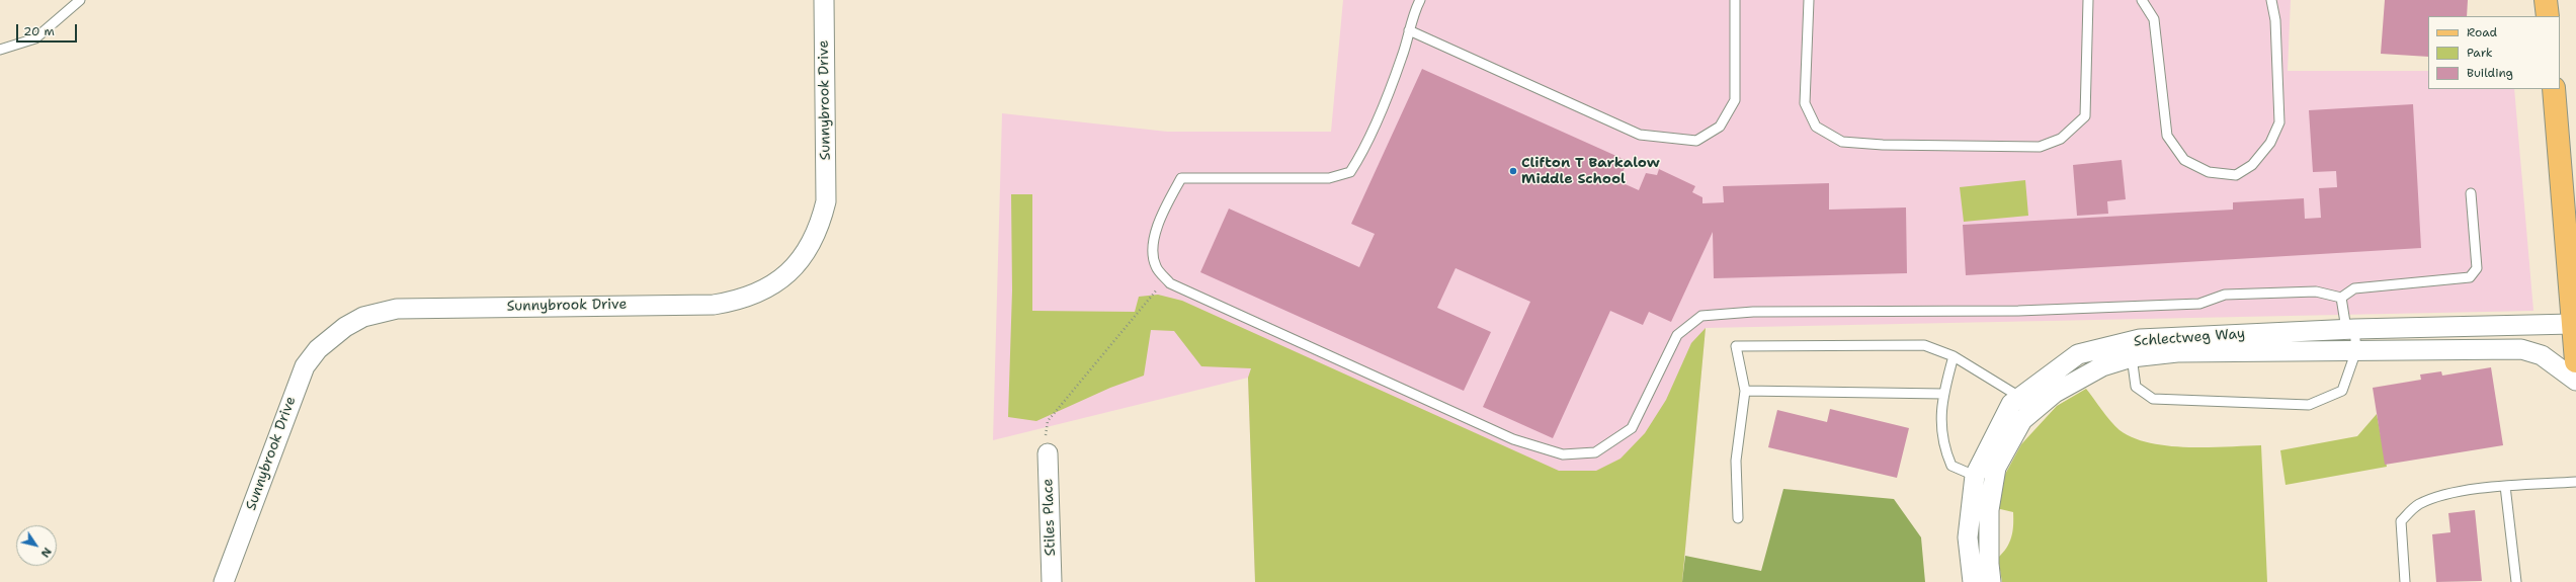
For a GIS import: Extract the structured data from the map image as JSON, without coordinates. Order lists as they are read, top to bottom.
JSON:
{
  "streets": {
    "street": ["Sunnybrook Drive", "Schlectweg Way", "Stiles Place"]
  },
  "places": ["Clifton T Barkalow Middle School"],
  "legend": ["Road", "Park", "Building"],
  "scale_bar": "20 m",
  "north": "bottom right"
}
